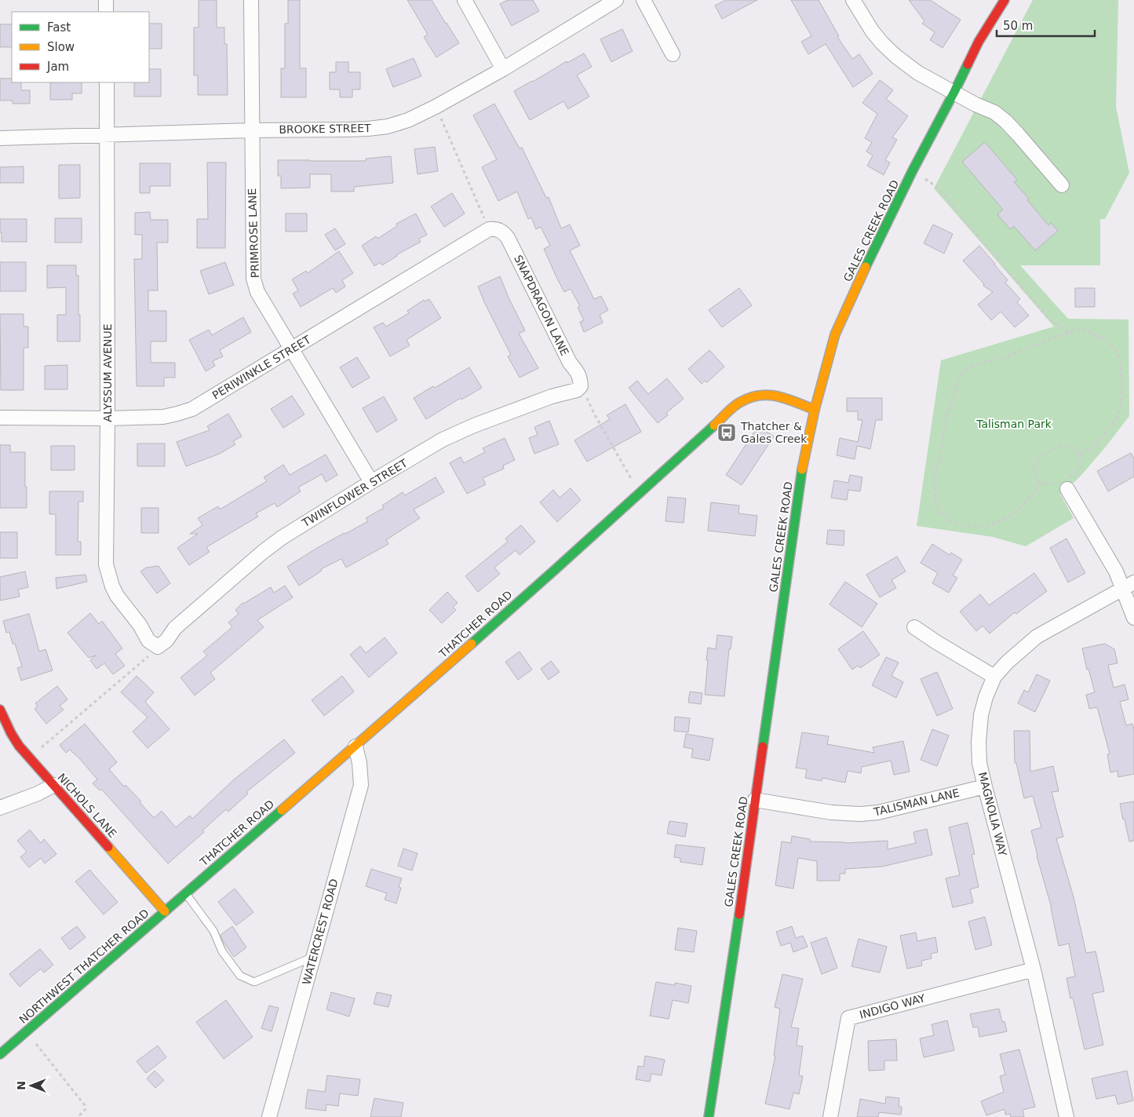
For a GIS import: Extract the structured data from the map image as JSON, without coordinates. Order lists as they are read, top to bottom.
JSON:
{
  "streets": {
    "street": [
      "BROOKE STREET",
      "GALES CREEK ROAD",
      "PRIMROSE LANE",
      "SNAPDRAGON LANE",
      "PERIWINKLE STREET",
      "ALYSSUM AVENUE",
      "TWINFLOWER STREET",
      "THATCHER ROAD",
      "TALISMAN LANE",
      "NICHOLS LANE",
      "MAGNOLIA WAY",
      "WATERCREST ROAD",
      "NORTHWEST THATCHER ROAD",
      "INDIGO WAY"
    ]
  },
  "crossings": [
    ["BROOKE STREET", "PRIMROSE LANE"],
    ["BROOKE STREET", "ALYSSUM AVENUE"],
    ["GALES CREEK ROAD", "THATCHER ROAD"],
    ["GALES CREEK ROAD", "TALISMAN LANE"],
    ["PRIMROSE LANE", "PERIWINKLE STREET"],
    ["PRIMROSE LANE", "TWINFLOWER STREET"],
    ["SNAPDRAGON LANE", "PERIWINKLE STREET"],
    ["SNAPDRAGON LANE", "TWINFLOWER STREET"],
    ["PERIWINKLE STREET", "ALYSSUM AVENUE"],
    ["ALYSSUM AVENUE", "TWINFLOWER STREET"],
    ["THATCHER ROAD", "NICHOLS LANE"],
    ["THATCHER ROAD", "WATERCREST ROAD"],
    ["THATCHER ROAD", "NORTHWEST THATCHER ROAD"],
    ["TALISMAN LANE", "MAGNOLIA WAY"],
    ["NICHOLS LANE", "NORTHWEST THATCHER ROAD"],
    ["MAGNOLIA WAY", "INDIGO WAY"]
  ],
  "parks": ["Talisman Park"],
  "places": {
    "bus stop": ["Thatcher & Gales Creek"]
  },
  "legend": ["Fast", "Slow", "Jam"],
  "scale_bar": "50 m",
  "north": "left"
}
